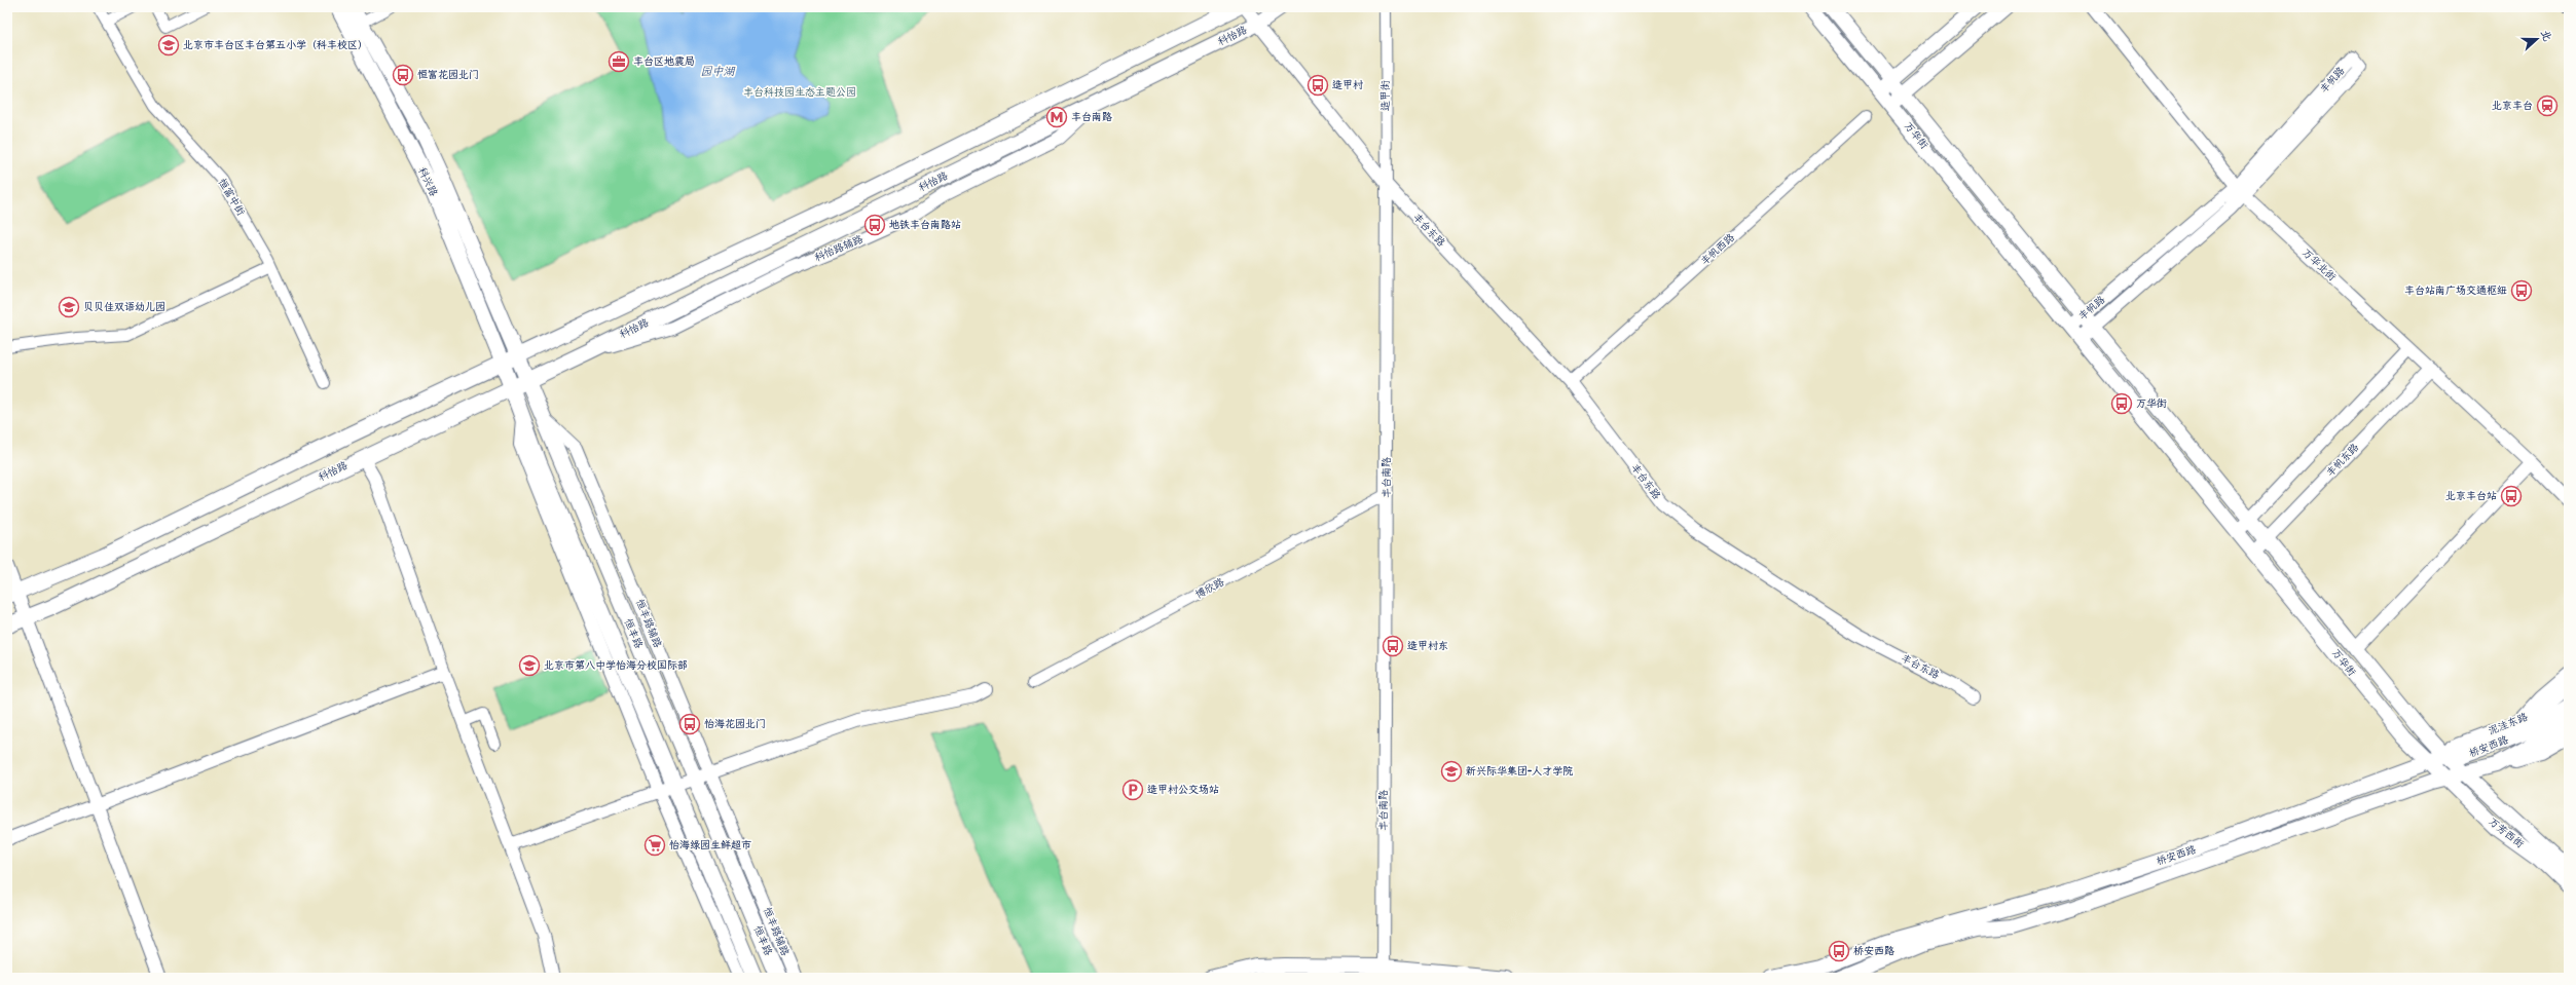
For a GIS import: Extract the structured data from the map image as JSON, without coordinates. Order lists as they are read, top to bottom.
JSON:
{
  "streets": {
    "main road": [
      "科怡路",
      "万华街",
      "科兴路",
      "恒丰路",
      "泥洼东路",
      "桥安西路",
      "万芳西街"
    ],
    "street": [
      "丰帆路",
      "造甲街",
      "恒富中街",
      "丰台东路",
      "科怡路辅路",
      "丰帆西路",
      "万华北街",
      "丰帆东路",
      "丰台南路",
      "博欣路",
      "恒丰路辅路"
    ]
  },
  "crossings": [
    ["科怡路", "科兴路"],
    ["科怡路", "科怡路辅路"],
    ["科怡路", "恒丰路"],
    ["丰帆路", "万华街"],
    ["丰帆路", "万华北街"],
    ["造甲街", "丰台东路"],
    ["造甲街", "丰台南路"],
    ["万华街", "丰帆东路"],
    ["万华街", "泥洼东路"],
    ["万华街", "桥安西路"],
    ["万华街", "万芳西街"],
    ["科兴路", "恒丰路"],
    ["丰台东路", "丰帆西路"],
    ["丰台东路", "丰台南路"],
    ["万华北街", "丰帆东路"],
    ["丰台南路", "博欣路"],
    ["恒丰路辅路", "恒丰路"],
    ["泥洼东路", "桥安西路"],
    ["桥安西路", "万芳西街"]
  ],
  "water": ["园中湖"],
  "parks": ["丰台科技园生态主题公园"],
  "places": {
    "school or university": [
      "北京市丰台区丰台第五小学（科丰校区）",
      "贝贝佳双语幼儿园",
      "北京市第八中学怡海分校国际部",
      "新兴际华集团-人才学院"
    ],
    "office": ["丰台区地震局"],
    "bus stop": [
      "恒富花园北门",
      "造甲村",
      "地铁丰台南路站",
      "丰台站南广场交通枢纽",
      "万华街",
      "北京丰台站",
      "造甲村东",
      "怡海花园北门",
      "桥安西路"
    ],
    "station": ["北京丰台"],
    "metro station": ["丰台南路"],
    "parking": ["造甲村公交场站"],
    "supermarket": ["怡海绿园生鲜超市"]
  },
  "north": "right"
}
